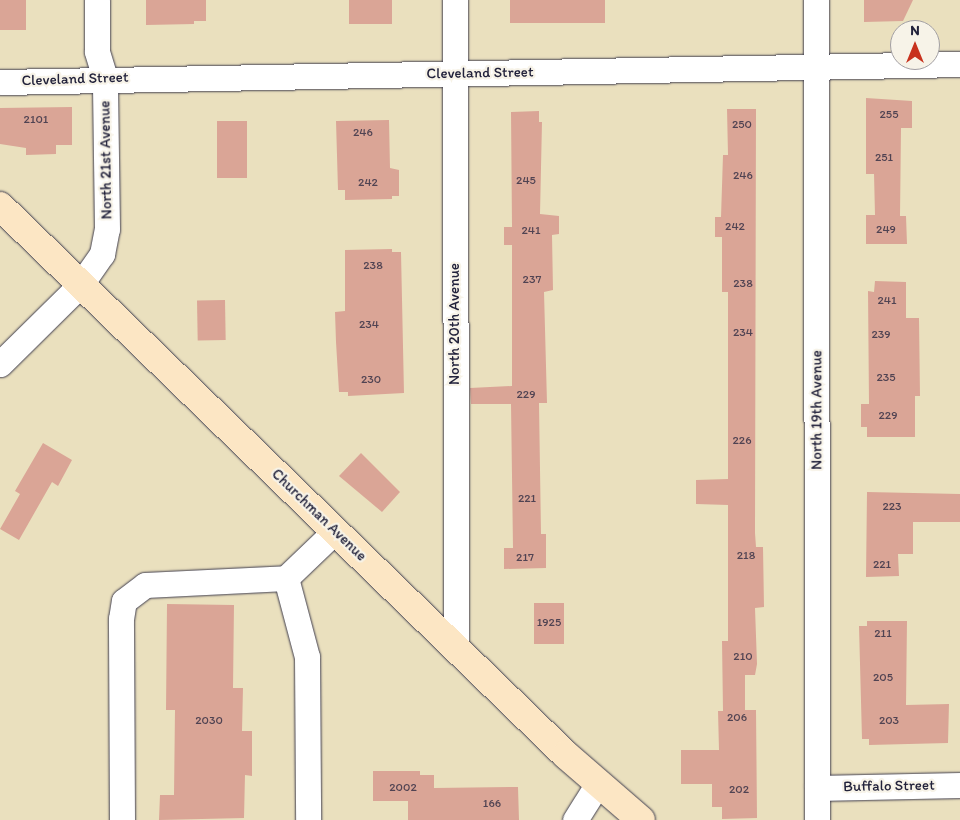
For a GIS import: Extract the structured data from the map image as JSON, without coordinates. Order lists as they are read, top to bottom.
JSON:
{
  "streets": {
    "main road": ["Churchman Avenue"],
    "street": [
      "Cleveland Street",
      "North 21st Avenue",
      "North 20th Avenue",
      "North 19th Avenue",
      "Buffalo Street"
    ]
  },
  "crossings": [
    ["Cleveland Street", "North 21st Avenue"],
    ["Cleveland Street", "North 20th Avenue"],
    ["Cleveland Street", "North 19th Avenue"],
    ["North 21st Avenue", "Churchman Avenue"],
    ["North 20th Avenue", "Churchman Avenue"],
    ["North 19th Avenue", "Buffalo Street"]
  ],
  "house_numbers": [
    "255",
    "2101",
    "250",
    "246",
    "251",
    "246",
    "245",
    "242",
    "242",
    "249",
    "241",
    "238",
    "237",
    "238",
    "241",
    "234",
    "234",
    "239",
    "235",
    "230",
    "229",
    "229",
    "226",
    "221",
    "223",
    "218",
    "217",
    "221",
    "1925",
    "211",
    "210",
    "205",
    "206",
    "2030",
    "203",
    "2002",
    "202",
    "166"
  ],
  "north": "top"
}
